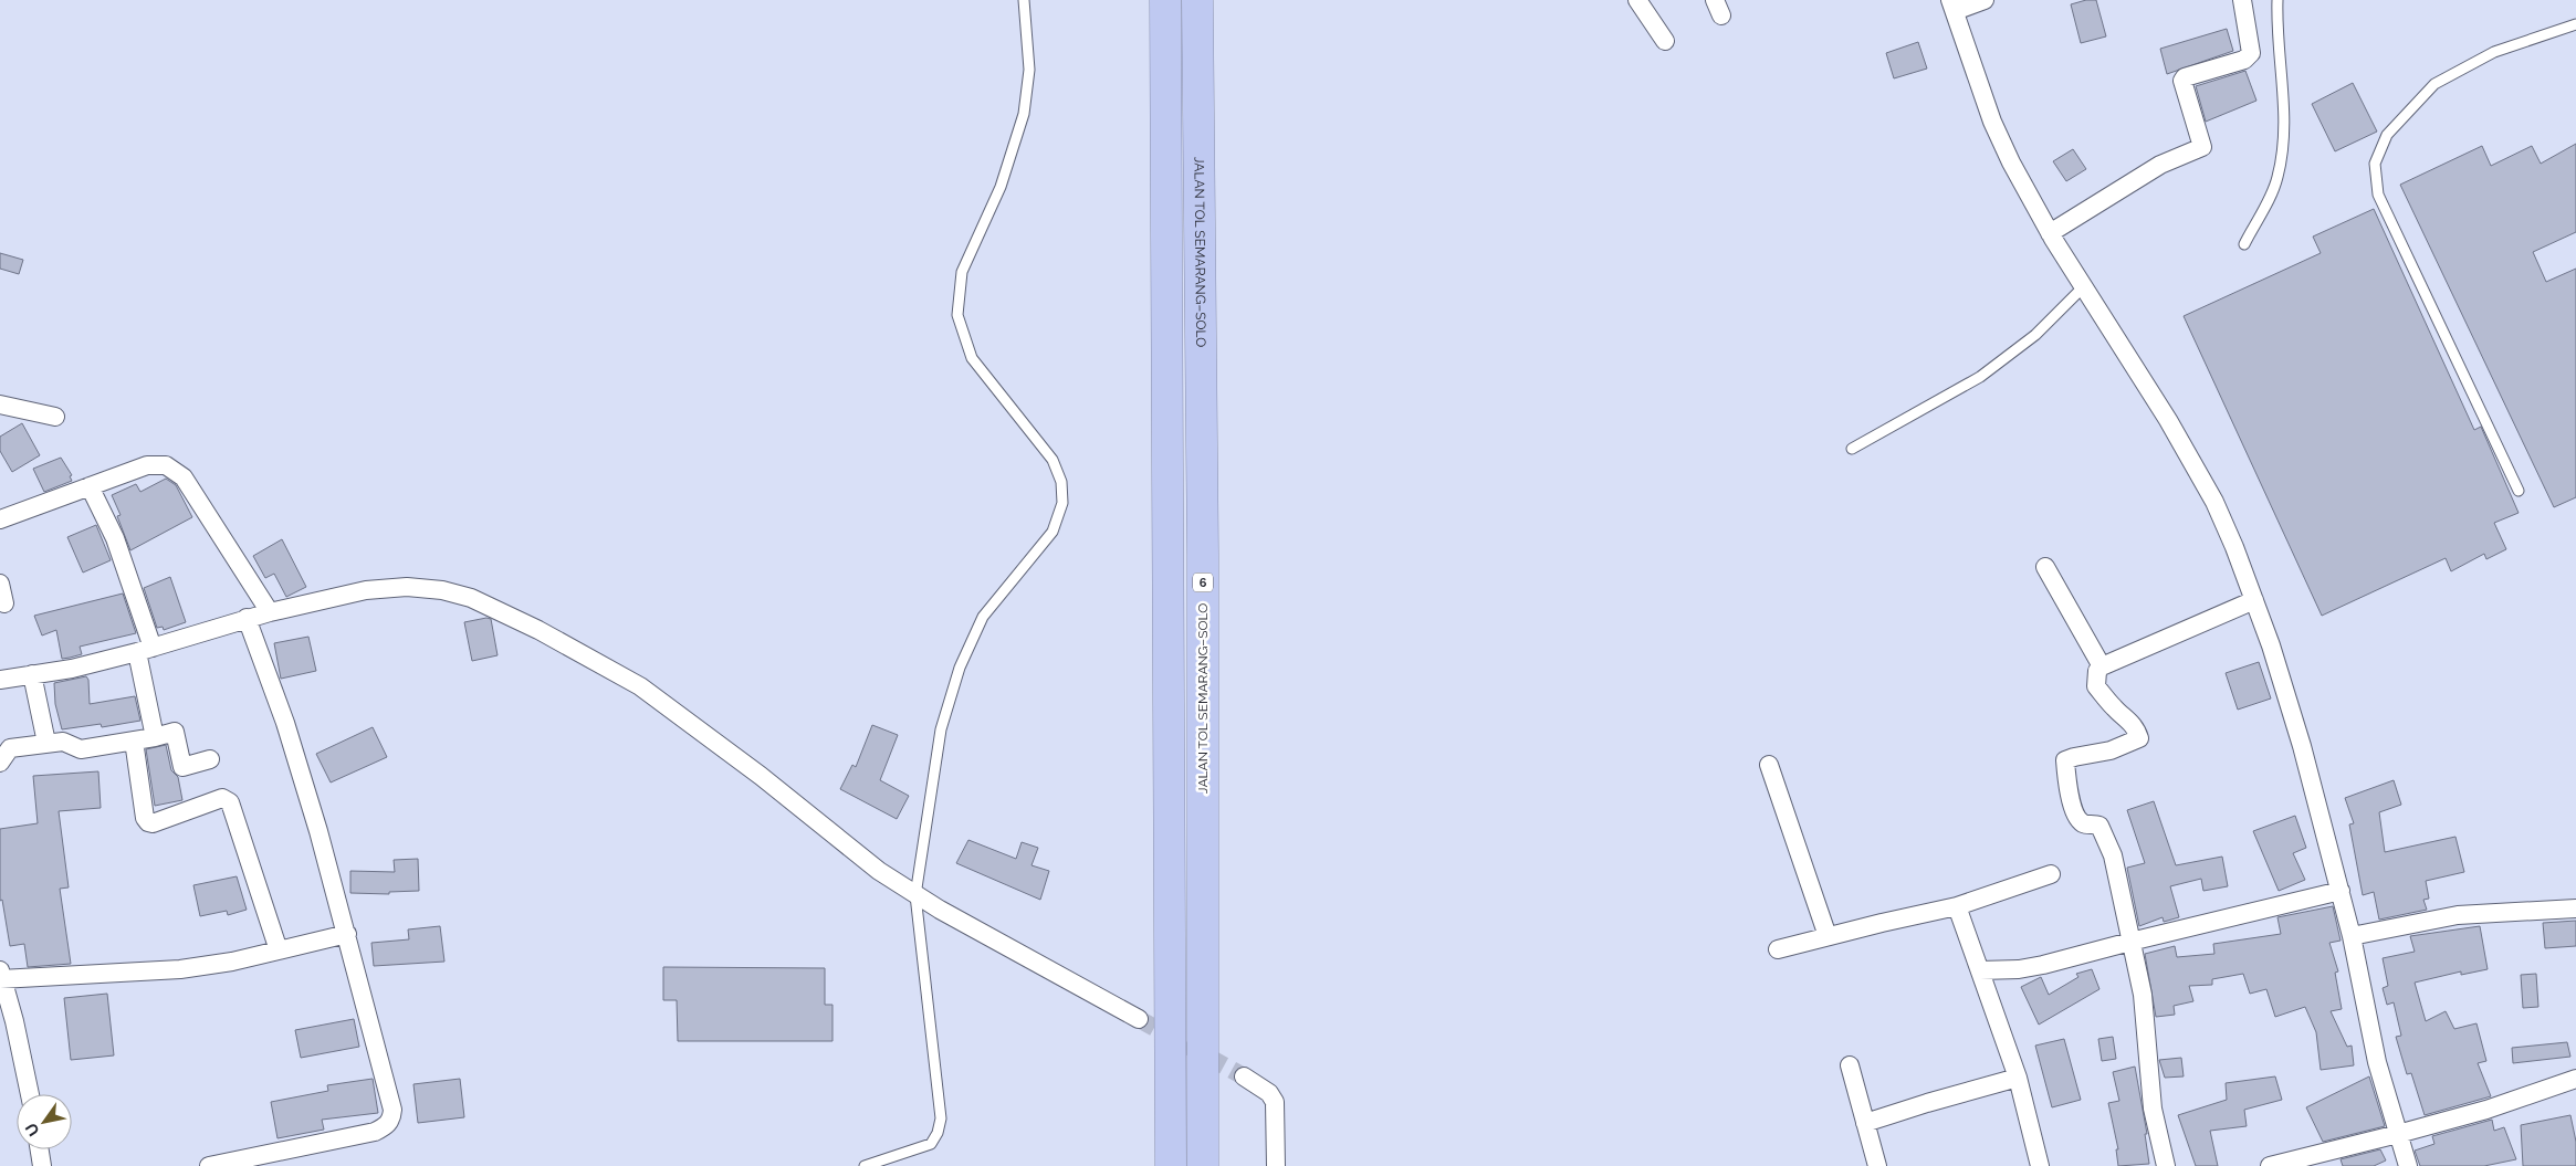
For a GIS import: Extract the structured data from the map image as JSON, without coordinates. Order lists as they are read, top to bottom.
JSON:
{
  "streets": {
    "highway": ["JALAN TOL SEMARANG–SOLO", "6"]
  },
  "north": "bottom left"
}
